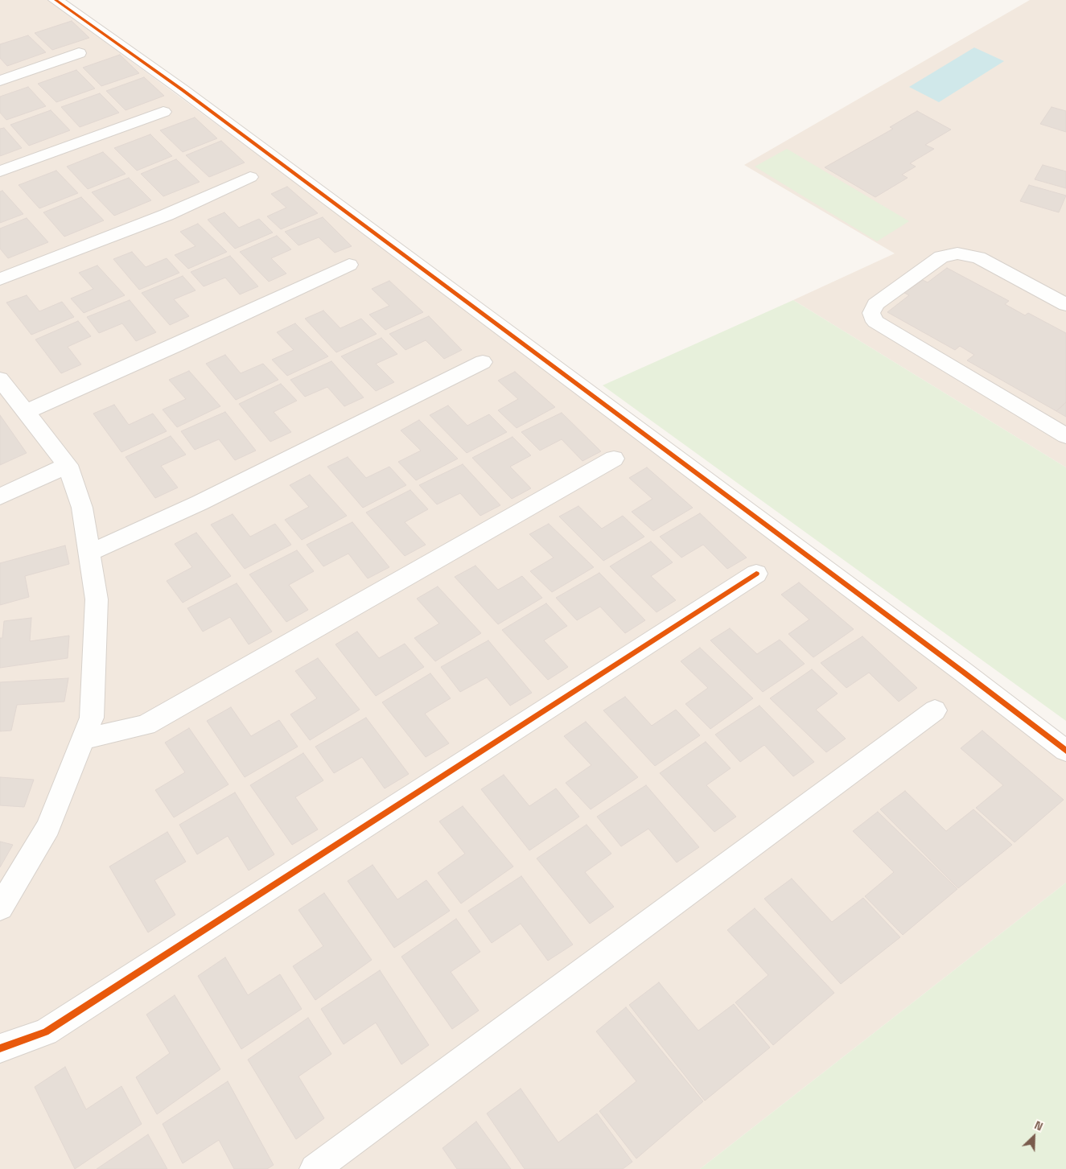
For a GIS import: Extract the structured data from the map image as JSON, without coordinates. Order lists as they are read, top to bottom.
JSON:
{
  "north": "top right"
}
